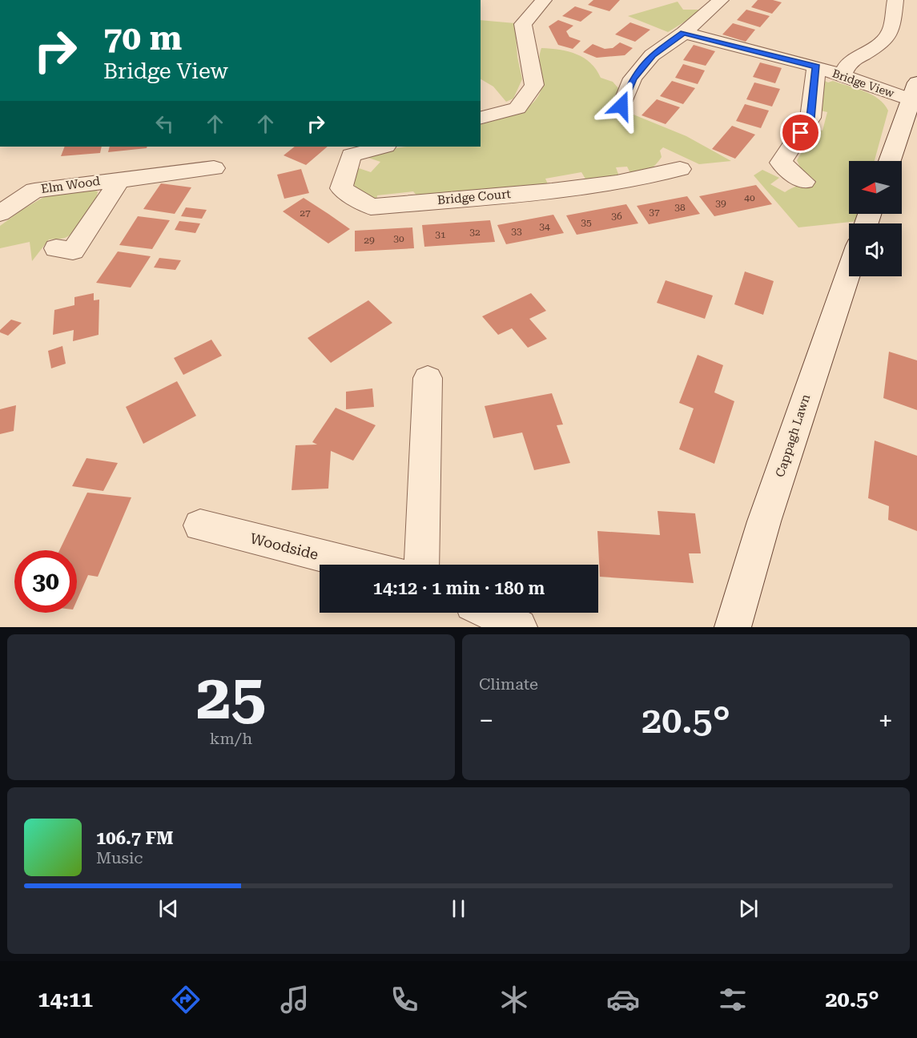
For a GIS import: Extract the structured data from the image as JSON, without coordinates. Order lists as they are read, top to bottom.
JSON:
{
  "streets": {
    "street": [
      "Bridge View",
      "Elm Wood",
      "Bridge Court",
      "Cappagh Lawn",
      "Woodside"
    ]
  },
  "house_numbers": [
    "40",
    "39",
    "38",
    "37",
    "27",
    "36",
    "35",
    "34",
    "33",
    "32",
    "31",
    "30",
    "29"
  ],
  "north": "left",
  "page": {
    "turn": ["70 m", "Bridge View"],
    "limit": "30",
    "trip": "14:12 · 1 min · 180 m",
    "tile": [
      ["25", "km/h"],
      "Climate"
    ],
    "heat": ["−", "20.5°", "+"],
    "song": ["106.7 FM", "Music"],
    "tabs": ["14:11", "20.5°"]
  }
}
